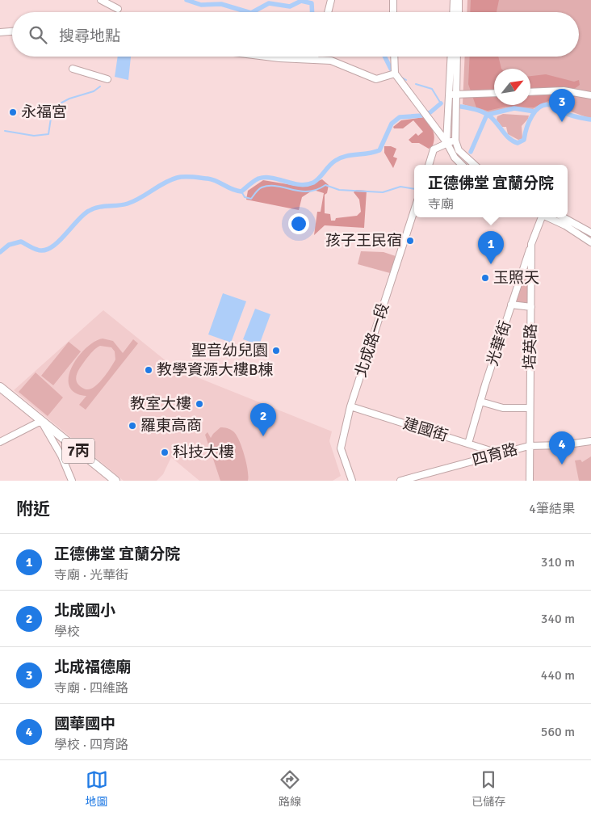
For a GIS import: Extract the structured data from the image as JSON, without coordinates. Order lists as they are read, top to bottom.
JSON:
{
  "streets": {
    "main road": ["7丙"],
    "street": [
      "北成路一段",
      "光華街",
      "培英路",
      "建國街",
      "四育路"
    ]
  },
  "crossings": [
    ["北成路一段", "建國街"],
    ["光華街", "培英路"],
    ["光華街", "建國街"],
    ["培英路", "四育路"],
    ["建國街", "四育路"]
  ],
  "places": [
    "永福宮",
    "孩子王民宿",
    "玉照天",
    "聖音幼兒園",
    "教學資源大樓B棟",
    "教室大樓",
    "羅東高商",
    "科技大樓"
  ],
  "north": "top right",
  "page": {
    "search": "搜尋地點",
    "pins": [
      "3",
      "1",
      "2",
      "4"
    ],
    "popup": ["正德佛堂 宜蘭分院", "寺廟"],
    "heading": ["附近", "4筆結果"],
    "list": [
      {
        "mark": "1",
        "name": "正德佛堂 宜蘭分院",
        "note": "寺廟 · 光華街",
        "value": "310 m"
      },
      {
        "mark": "2",
        "name": "北成國小",
        "note": "學校",
        "value": "340 m"
      },
      {
        "mark": "3",
        "name": "北成福德廟",
        "note": "寺廟 · 四維路",
        "value": "440 m"
      },
      {
        "mark": "4",
        "name": "國華國中",
        "note": "學校 · 四育路",
        "value": "560 m"
      }
    ],
    "nav": ["地圖", "路線", "已儲存"]
  }
}
